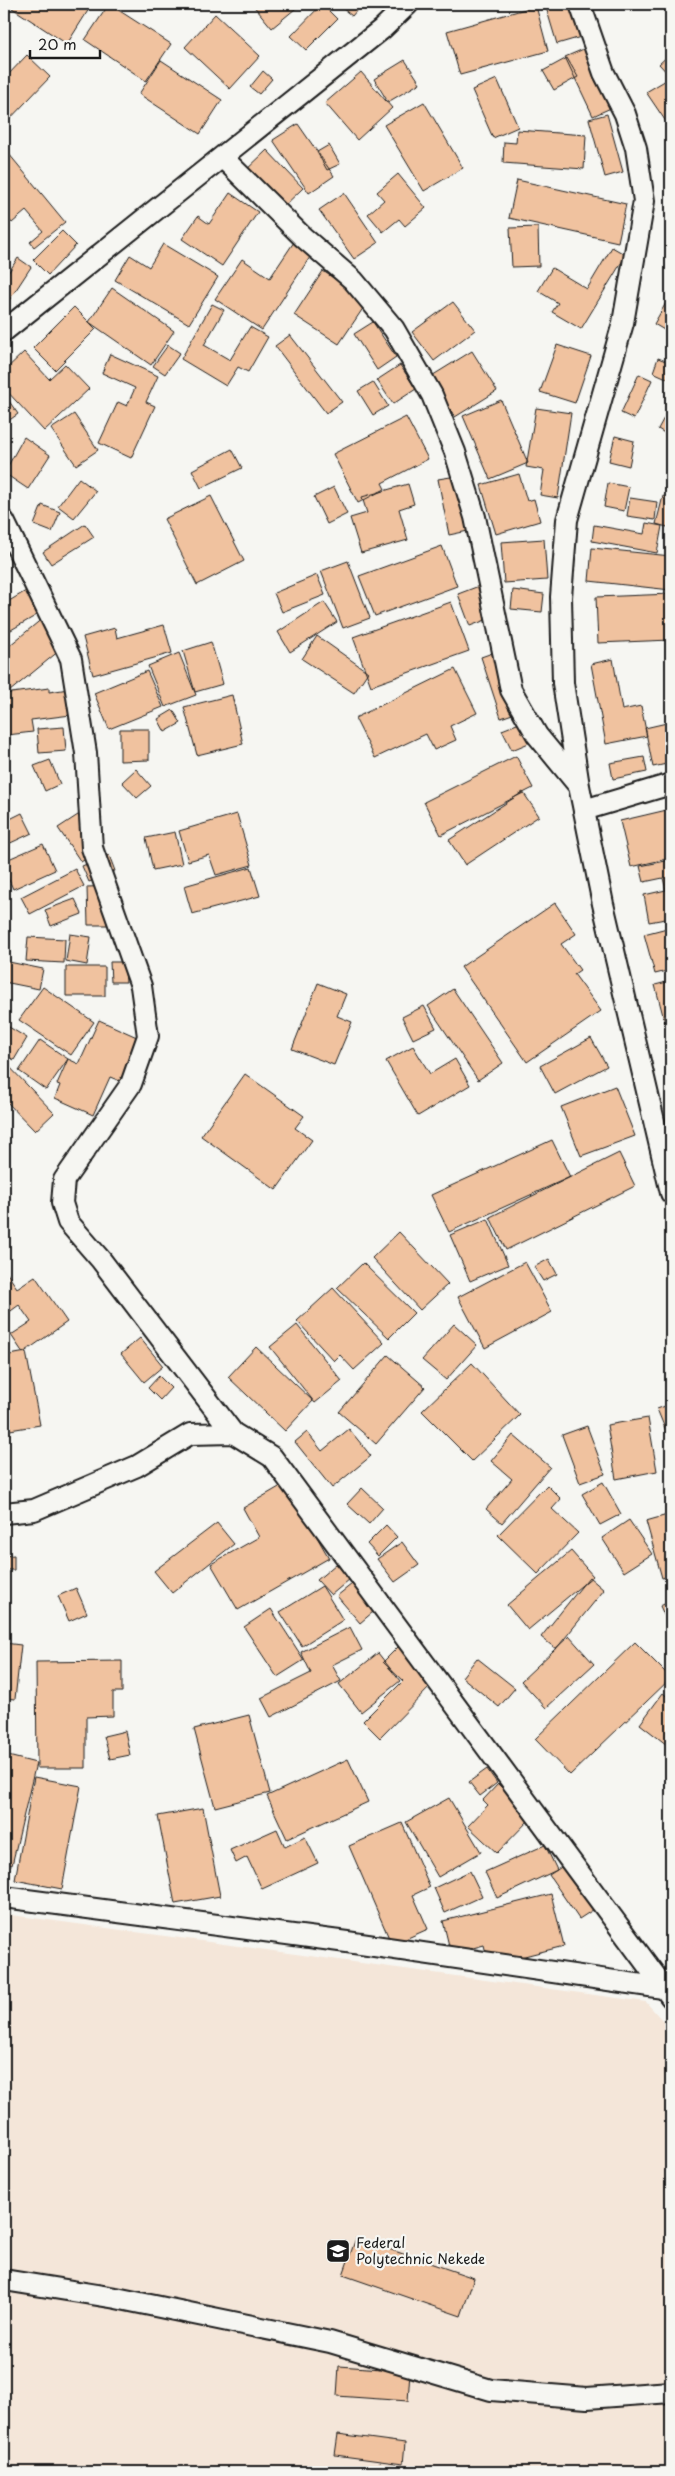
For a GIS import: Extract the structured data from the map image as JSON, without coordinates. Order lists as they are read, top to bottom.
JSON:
{
  "places": {
    "school or university": ["Federal Polytechnic Nekede"]
  },
  "scale_bar": "20 m"
}
